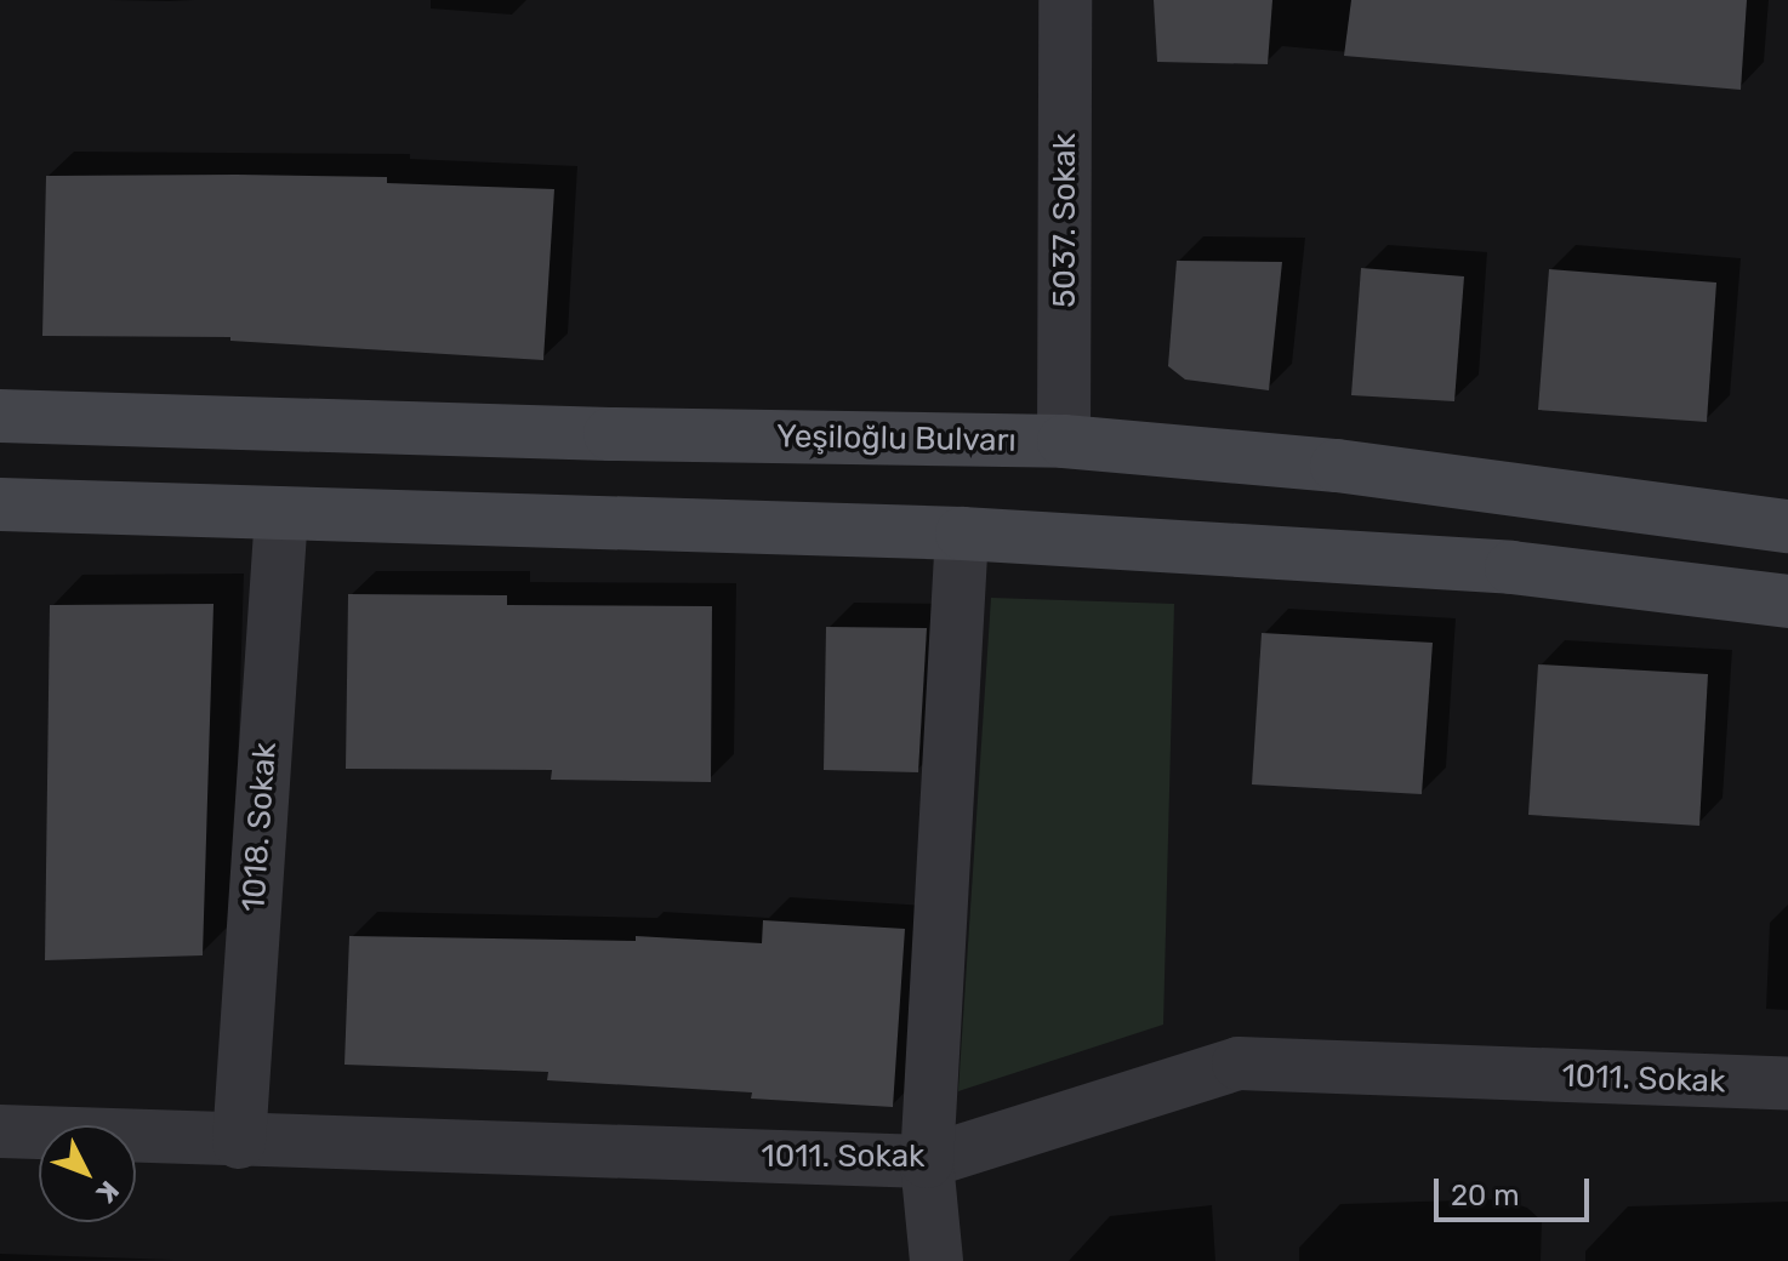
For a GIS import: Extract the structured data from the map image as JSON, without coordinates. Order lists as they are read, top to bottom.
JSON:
{
  "streets": {
    "main road": ["Yeşiloğlu Bulvarı"],
    "street": ["5037. Sokak", "1018. Sokak", "1011. Sokak"]
  },
  "crossings": [
    ["5037. Sokak", "Yeşiloğlu Bulvarı"],
    ["1018. Sokak", "1011. Sokak"]
  ],
  "scale_bar": "20 m",
  "north": "bottom right"
}
